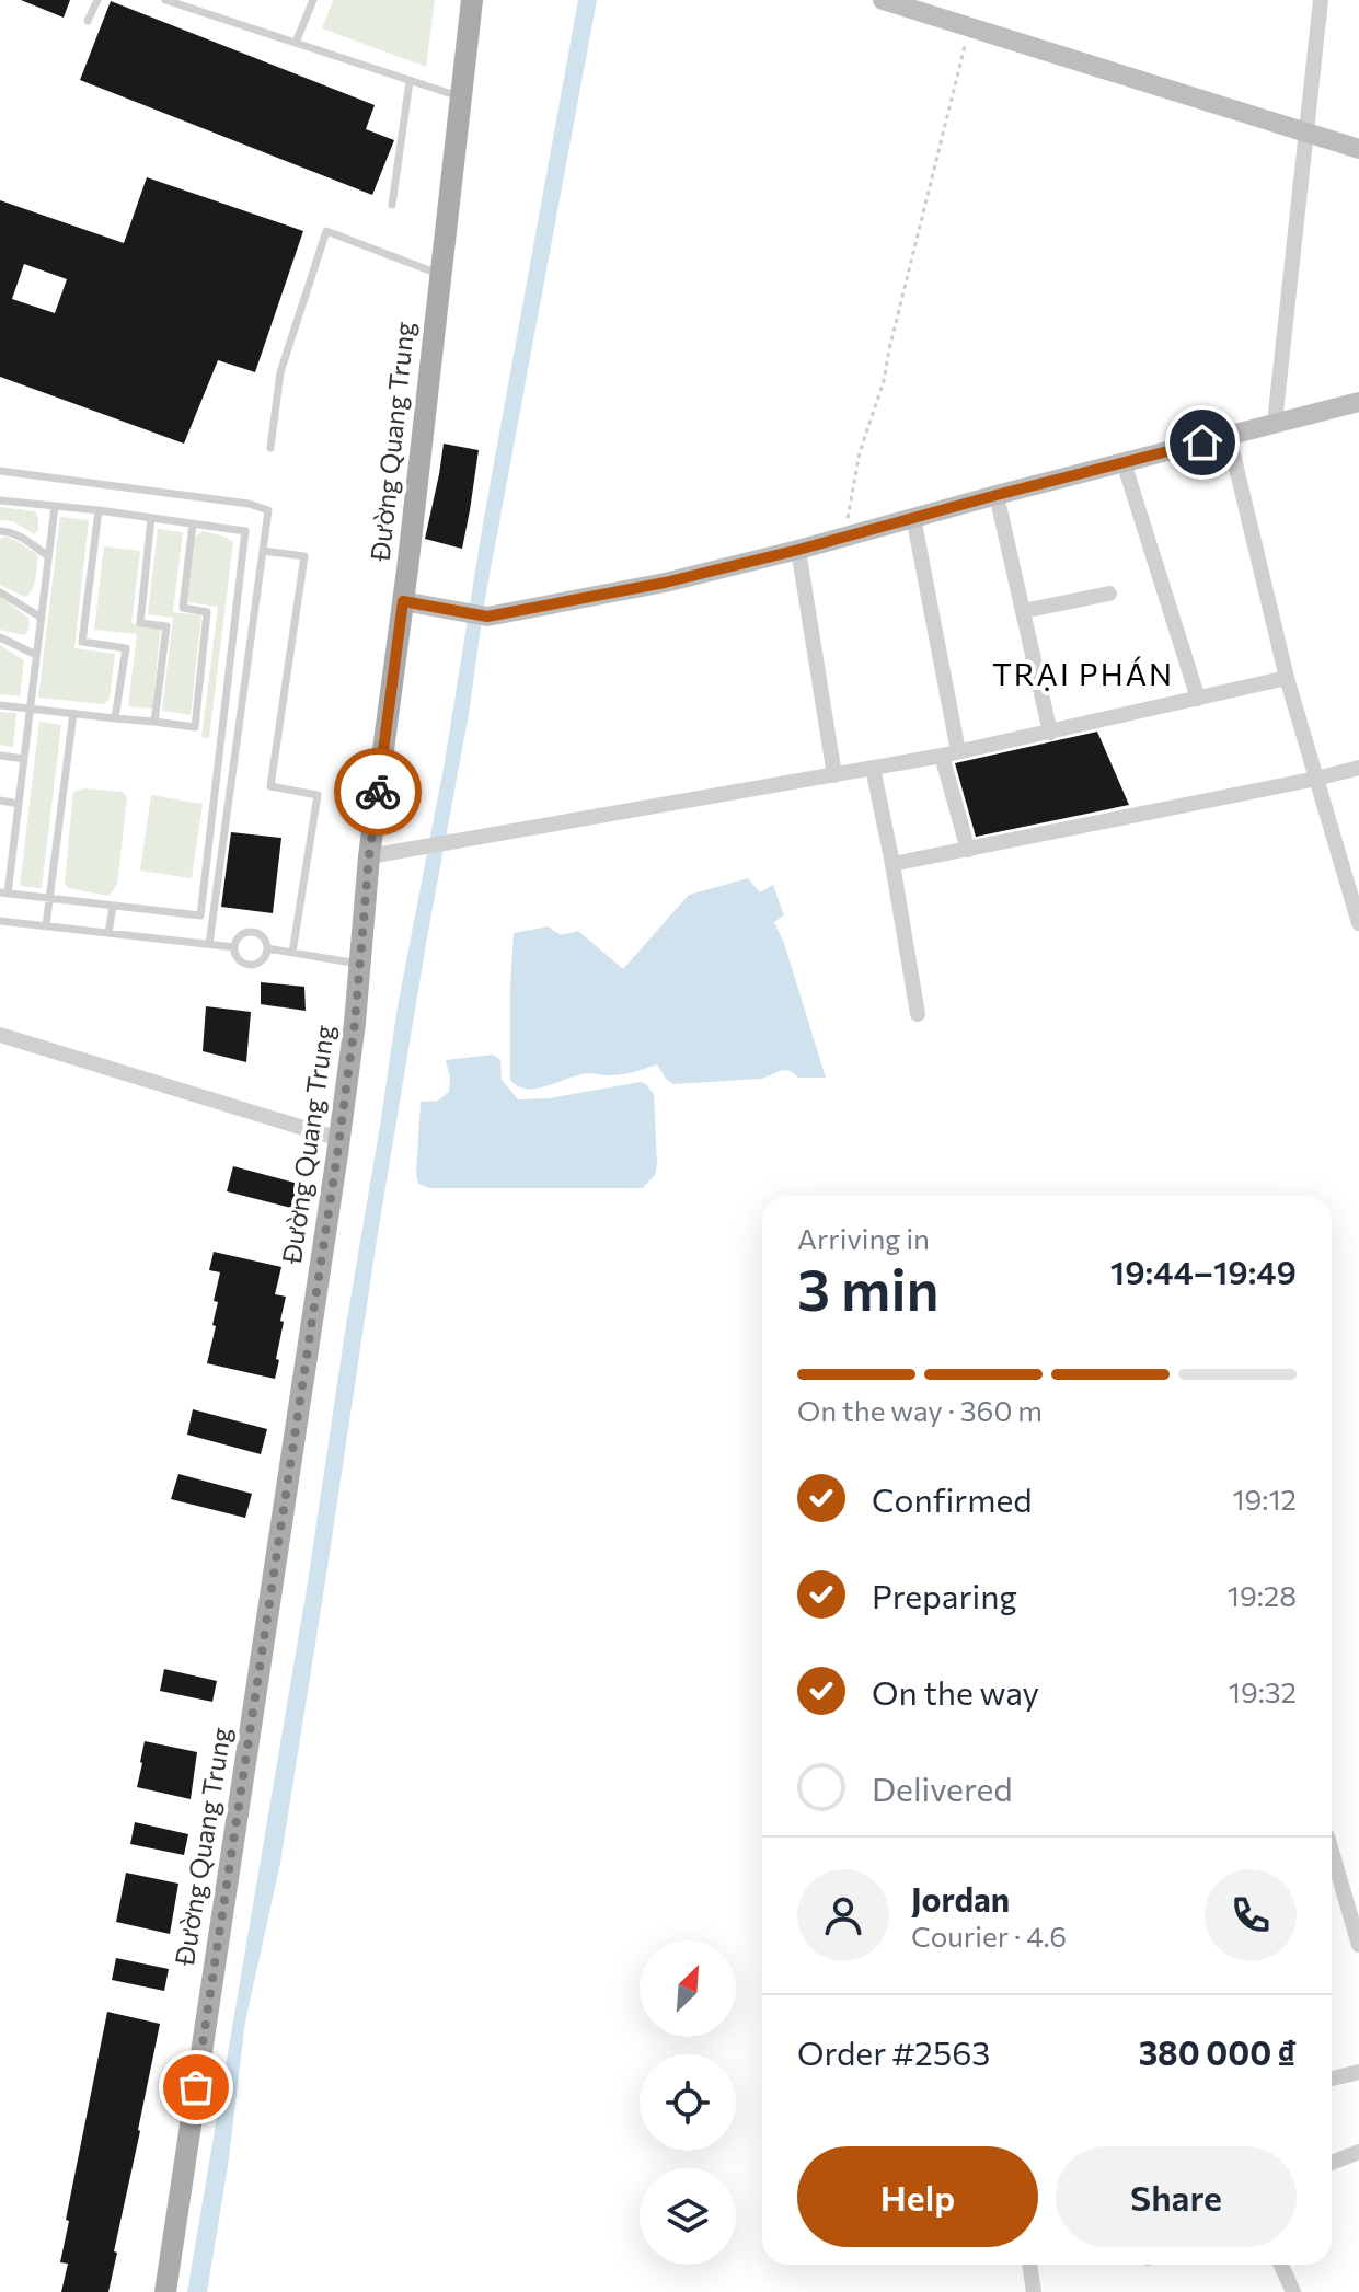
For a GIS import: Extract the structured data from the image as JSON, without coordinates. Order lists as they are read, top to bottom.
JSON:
{
  "streets": {
    "main road": ["Đường Quang Trung"]
  },
  "districts": ["TRẠI PHÁN"],
  "north": "top right",
  "page": {
    "heading": ["3 min", "Arriving in", "19:44–19:49"],
    "panel": [
      "Jordan",
      "Courier · 4.6",
      "Order #2563",
      "380 000 ₫"
    ],
    "bar": "On the way · 360 m",
    "list": [
      ["Confirmed", "19:12"],
      ["Preparing", "19:28"],
      ["On the way", "19:32"],
      "Delivered"
    ],
    "buttons": ["Help", "Share"]
  }
}
